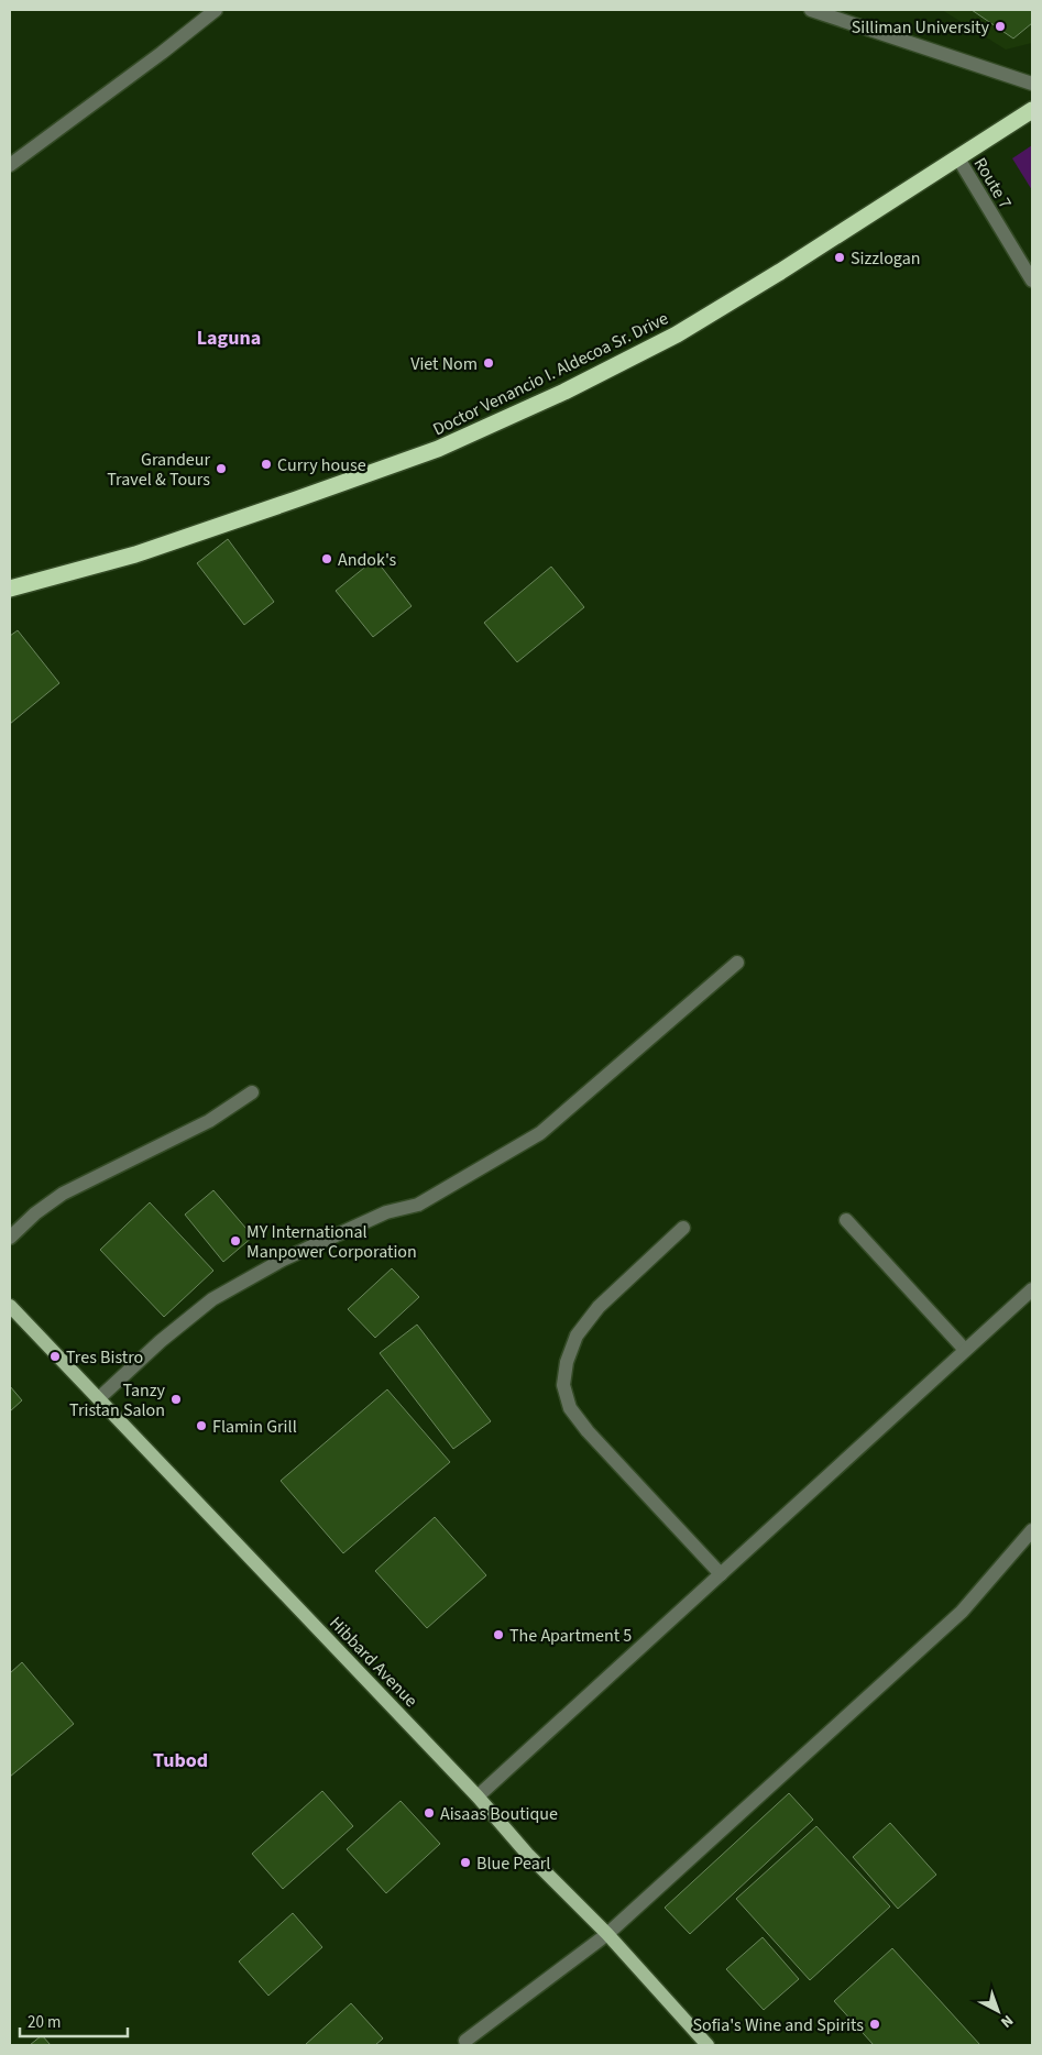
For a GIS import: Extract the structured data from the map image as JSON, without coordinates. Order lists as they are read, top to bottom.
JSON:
{
  "streets": {
    "highway": ["Doctor Venancio I. Aldecoa Sr. Drive"],
    "main road": ["Hibbard Avenue"],
    "street": ["Route 7"]
  },
  "crossings": [
    ["Route 7", "Doctor Venancio I. Aldecoa Sr. Drive"]
  ],
  "districts": ["Laguna", "Tubod"],
  "places": [
    "Silliman University",
    "Sizzlogan",
    "Viet Nom",
    "Curry house",
    "Grandeur Travel & Tours",
    "Andok's",
    "MY International Manpower Corporation",
    "Tres Bistro",
    "Tanzy Tristan Salon",
    "Flamin Grill",
    "The Apartment 5",
    "Aisaas Boutique",
    "Blue Pearl",
    "Sofia's Wine and Spirits"
  ],
  "scale_bar": "20 m",
  "north": "bottom right"
}
